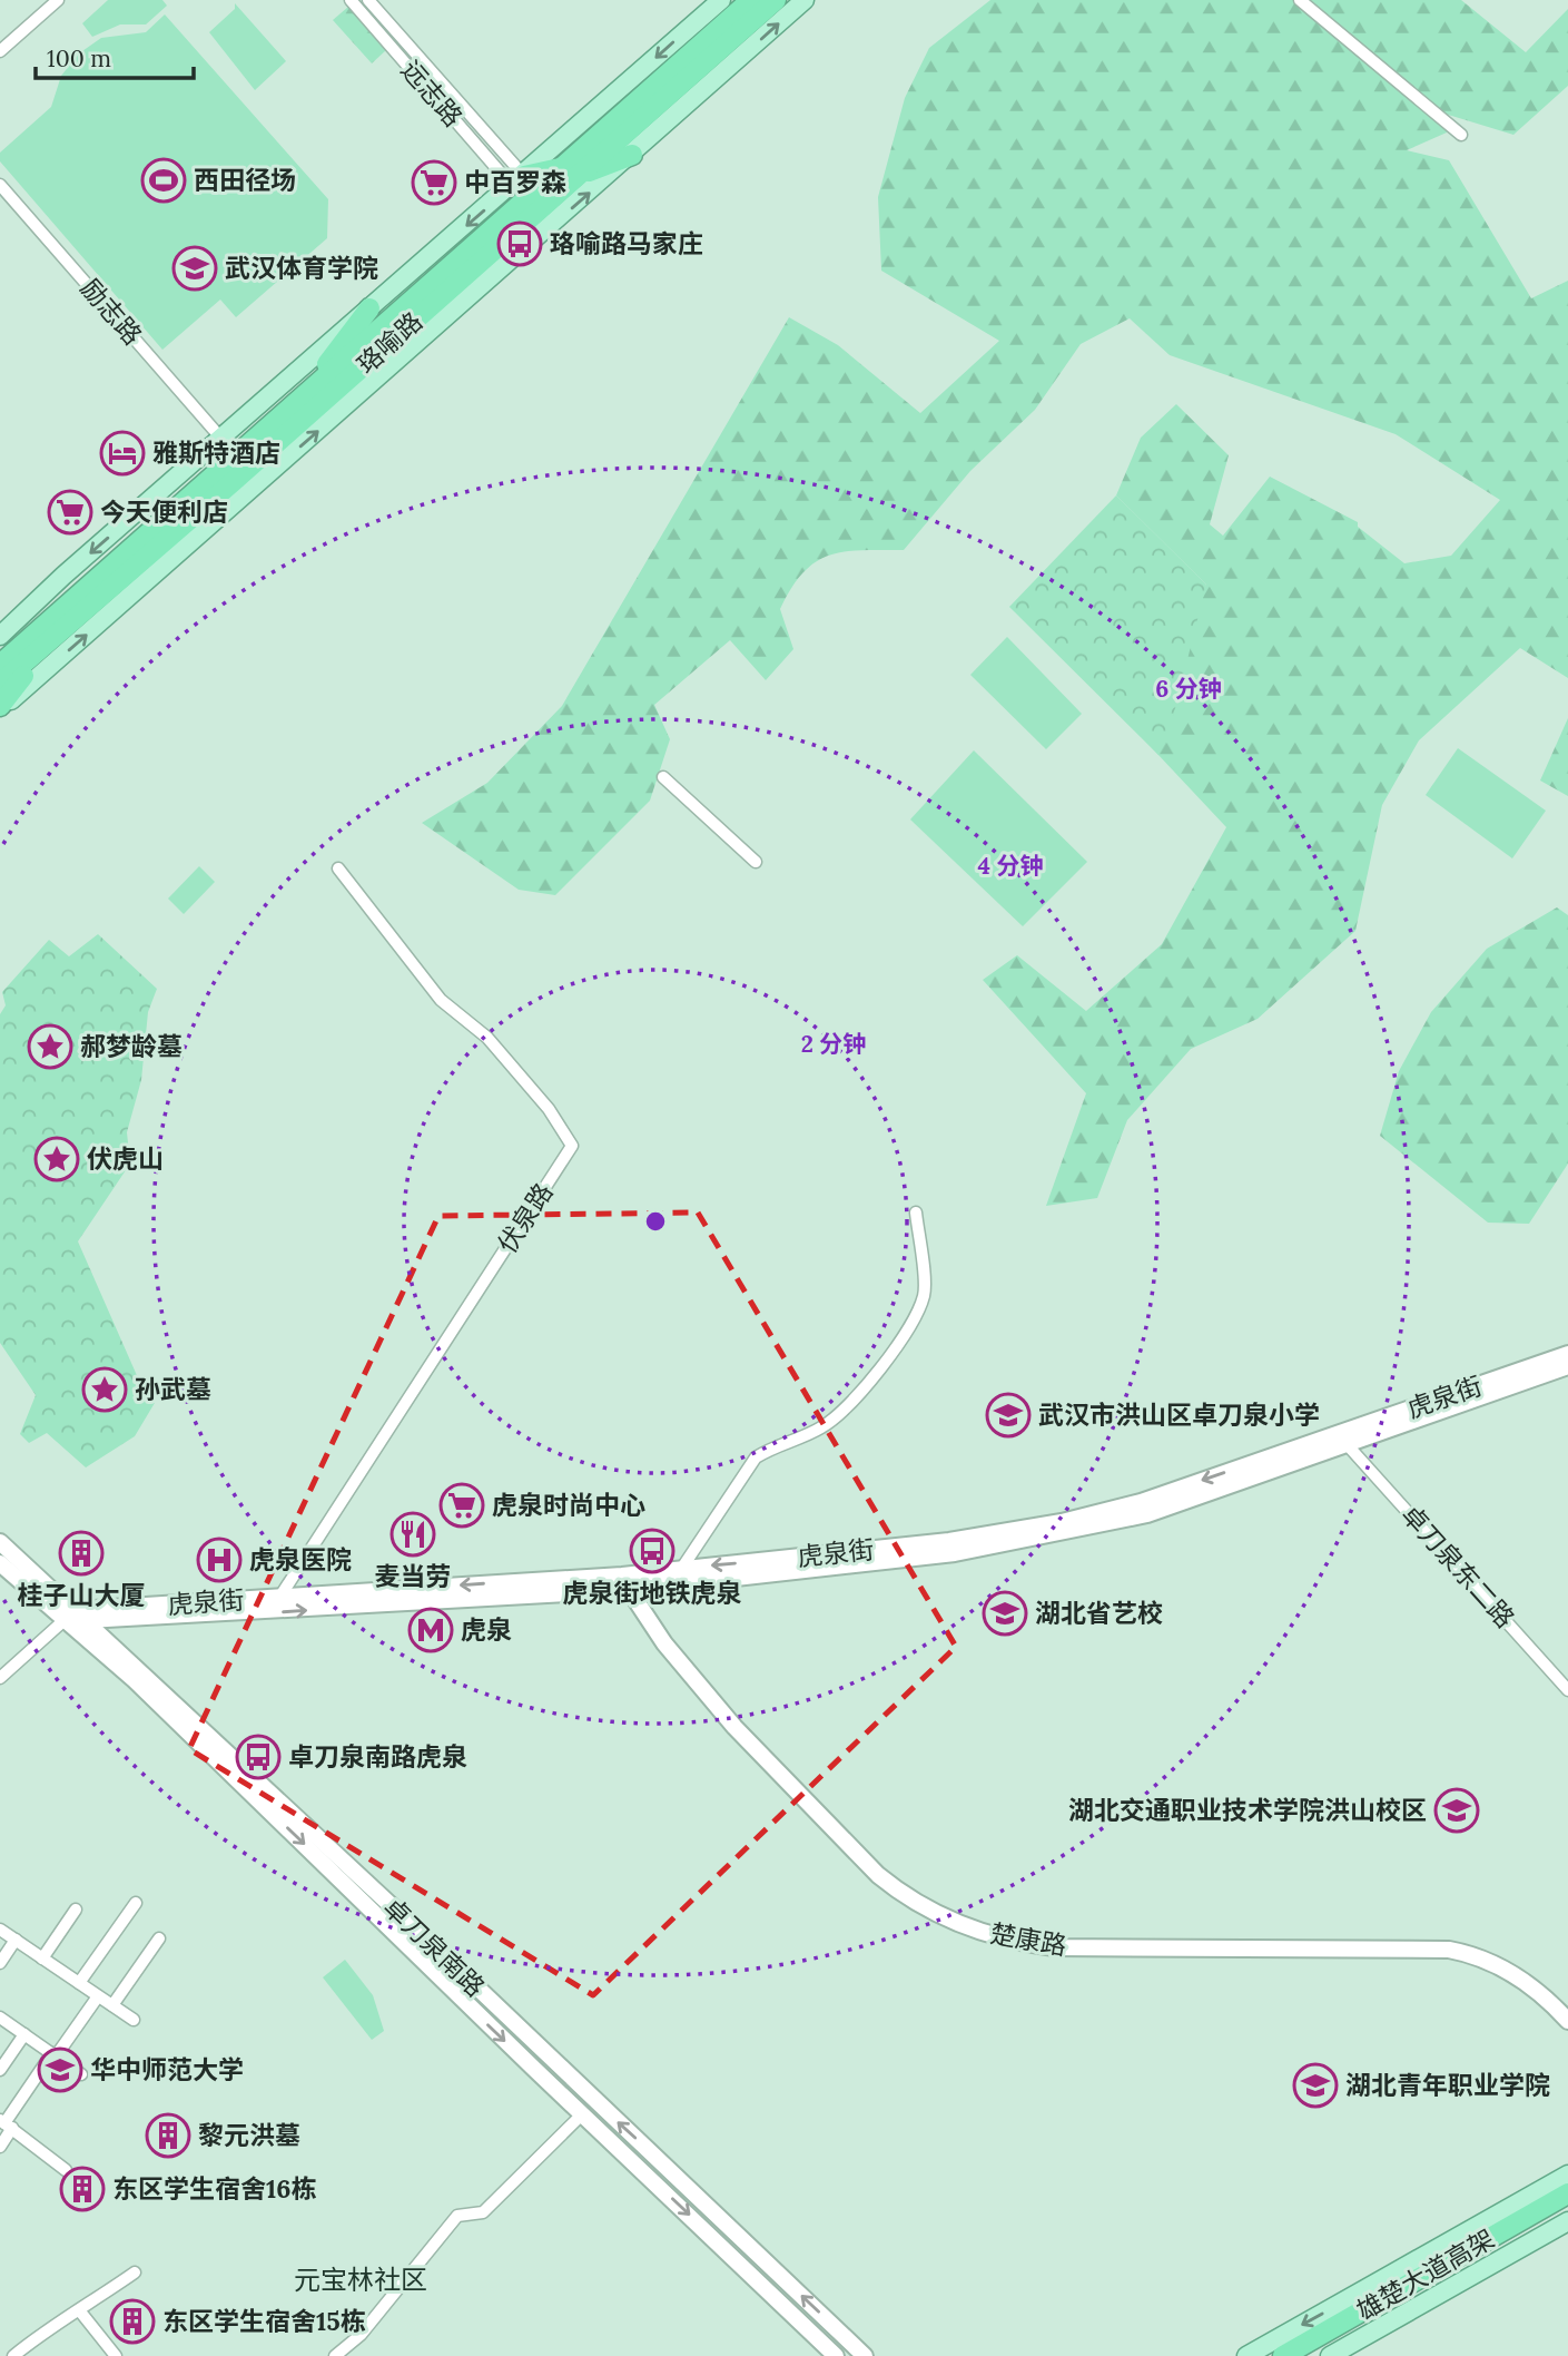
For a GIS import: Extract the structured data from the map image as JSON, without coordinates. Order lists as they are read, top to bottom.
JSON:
{
  "streets": {
    "highway": ["珞喻路", "雄楚大道高架"],
    "main road": ["虎泉街", "楚康路", "卓刀泉南路"],
    "street": [
      "远志路",
      "励志路",
      "伏泉路",
      "卓刀泉东二路"
    ]
  },
  "crossings": [
    ["伏泉路", "虎泉街"],
    ["虎泉街", "卓刀泉东二路"],
    ["虎泉街", "楚康路"],
    ["虎泉街", "卓刀泉南路"]
  ],
  "districts": ["元宝林社区"],
  "places": {
    "sports": ["西田径场"],
    "supermarket": ["中百罗森", "今天便利店", "虎泉时尚中心"],
    "bus stop": ["珞喻路马家庄", "虎泉街地铁虎泉", "卓刀泉南路虎泉"],
    "school or university": [
      "武汉体育学院",
      "武汉市洪山区卓刀泉小学",
      "湖北省艺校",
      "湖北交通职业技术学院洪山校区",
      "华中师范大学",
      "湖北青年职业学院"
    ],
    "hotel": ["雅斯特酒店"],
    "place": ["郝梦龄墓", "伏虎山", "孙武墓"],
    "restaurant": ["麦当劳"],
    "building": [
      "桂子山大厦",
      "黎元洪墓",
      "东区学生宿舍16栋",
      "东区学生宿舍15栋"
    ],
    "hospital": ["虎泉医院"],
    "metro station": ["虎泉"]
  },
  "scale_bar": "100 m",
  "rings": ["6 分钟", "4 分钟", "2 分钟"]
}
